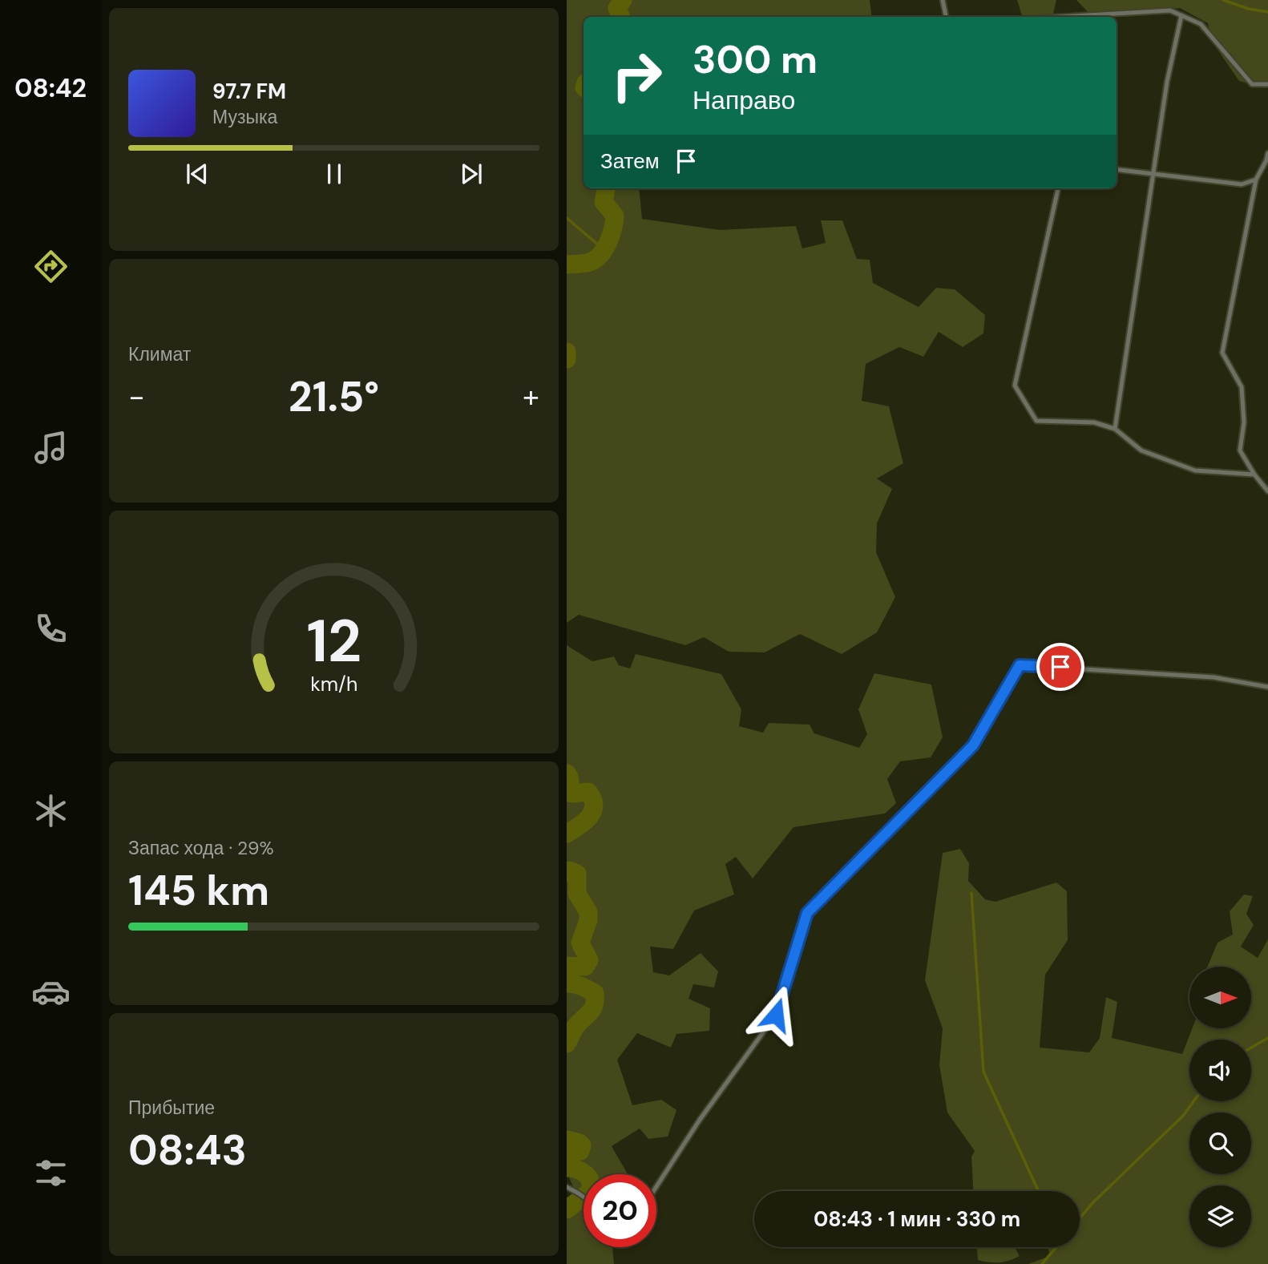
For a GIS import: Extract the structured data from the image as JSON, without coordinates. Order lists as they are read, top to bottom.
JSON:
{
  "north": "right",
  "page": {
    "tabs": "08:42",
    "turn": ["300 m", "Направо"],
    "song": ["97.7 FM", "Музыка"],
    "then": "Затем",
    "tile": [
      "Климат",
      ["Запас хода · 29%", "145 km"],
      ["Прибытие", "08:43"]
    ],
    "heat": ["−", "21.5°", "+"],
    "limit": "20",
    "trip": "08:43 · 1 мин · 330 m",
    "gauge": ["12", "km/h"]
  }
}
